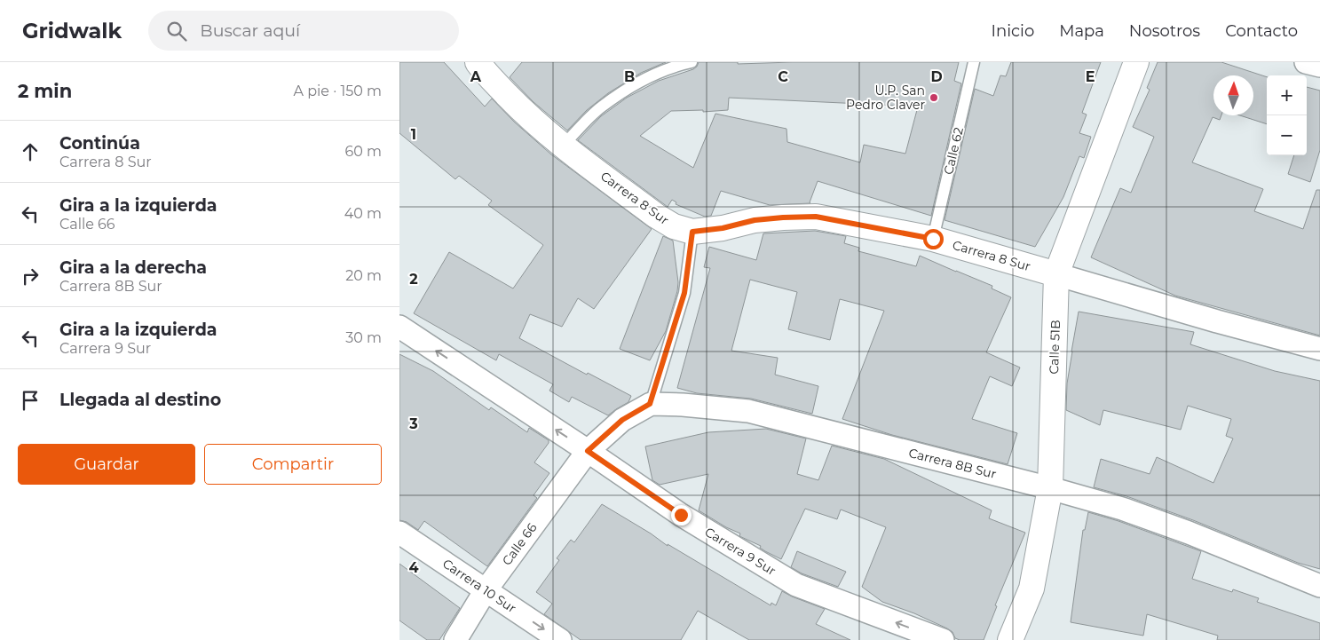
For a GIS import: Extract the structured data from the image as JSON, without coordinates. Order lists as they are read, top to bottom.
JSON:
{
  "streets": {
    "street": [
      "Carrera 8 Sur",
      "Calle 51B",
      "Carrera 8B Sur",
      "Calle 66",
      "Carrera 9 Sur",
      "Carrera 10 Sur"
    ],
    "lane": ["Calle 62"]
  },
  "crossings": [
    ["Calle 62", "Carrera 8 Sur"],
    ["Carrera 8 Sur", "Calle 51B"],
    ["Calle 51B", "Carrera 8B Sur"],
    ["Calle 66", "Carrera 9 Sur"],
    ["Calle 66", "Carrera 10 Sur"]
  ],
  "one_way": ["Carrera 9 Sur", "Carrera 10 Sur"],
  "places": ["U.P. San Pedro Claver"],
  "north": "top",
  "page": {
    "header": "Gridwalk",
    "search": "Buscar aquí",
    "nav": [
      "Inicio",
      "Mapa",
      "Nosotros",
      "Contacto"
    ],
    "heading": ["2 min", "A pie · 150 m"],
    "map_buttons": ["+", "−"],
    "list": [
      ["Continúa", "Carrera 8 Sur", "60 m"],
      ["Gira a la izquierda", "Calle 66", "40 m"],
      ["Gira a la derecha", "Carrera 8B Sur", "20 m"],
      ["Gira a la izquierda", "Carrera 9 Sur", "30 m"],
      "Llegada al destino"
    ],
    "buttons": ["Guardar", "Compartir"]
  },
  "grid": {
    "columns": [
      "A",
      "B",
      "C",
      "D",
      "E"
    ],
    "rows": [
      "1",
      "2",
      "3",
      "4"
    ]
  }
}
